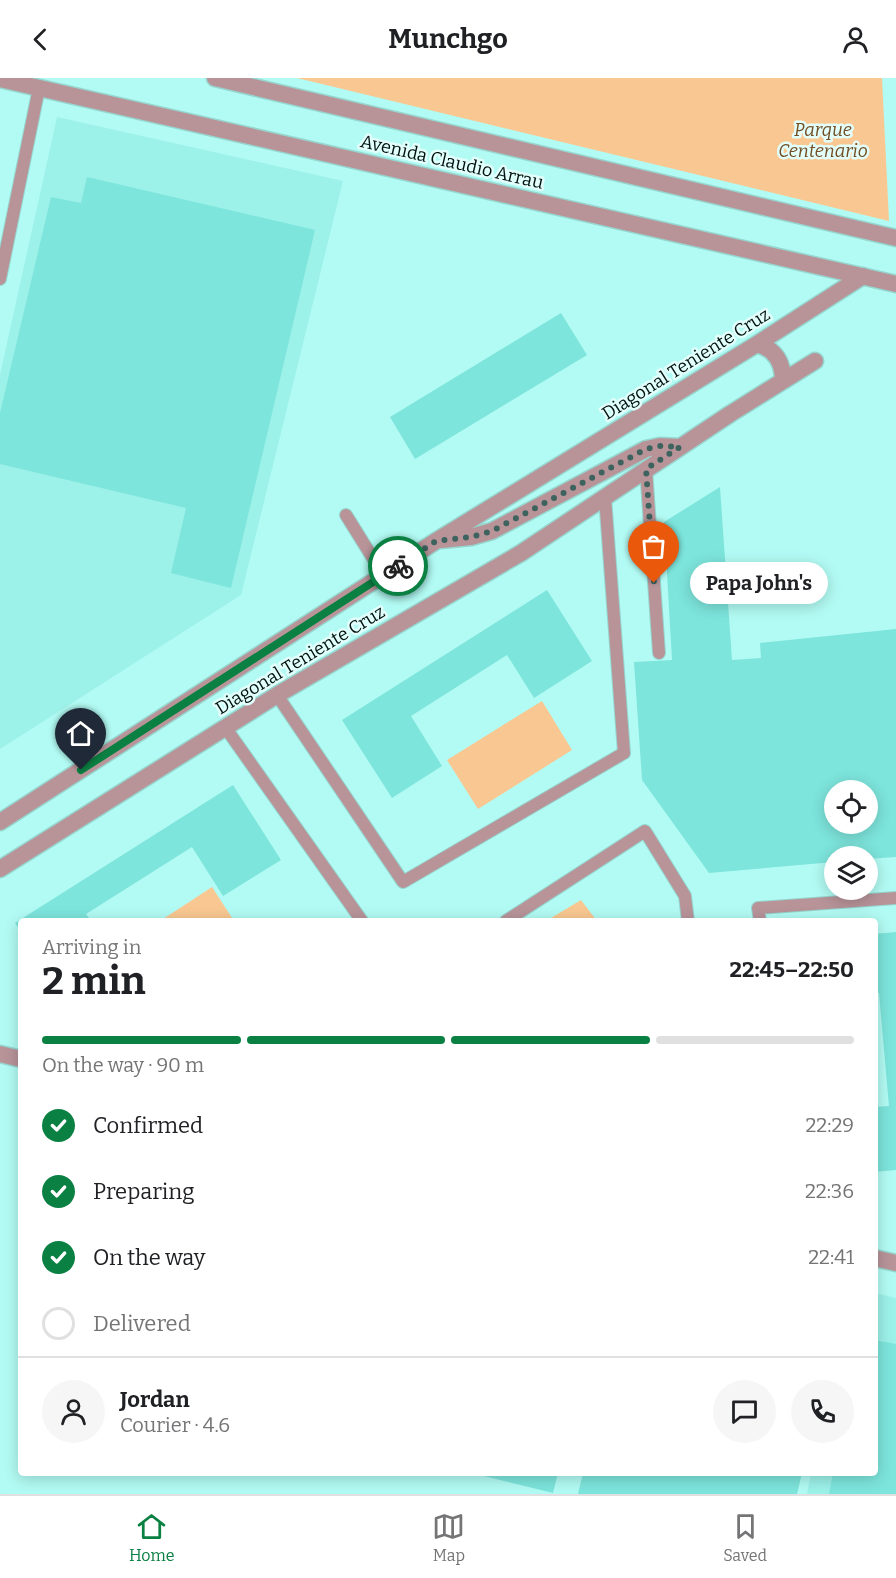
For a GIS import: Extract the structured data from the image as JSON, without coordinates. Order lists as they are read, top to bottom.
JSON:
{
  "streets": {
    "street": ["Avenida Claudio Arrau", "Diagonal Teniente Cruz"]
  },
  "crossings": [
    ["Avenida Claudio Arrau", "Diagonal Teniente Cruz"]
  ],
  "parks": ["Parque Centenario"],
  "places": ["Papa John's"],
  "page": {
    "header": "Munchgo",
    "bubble": "Papa John's",
    "heading": ["2 min", "Arriving in", "22:45–22:50"],
    "panel": ["Jordan", "Courier · 4.6"],
    "bar": "On the way · 90 m",
    "list": [
      ["Confirmed", "22:29"],
      ["Preparing", "22:36"],
      ["On the way", "22:41"],
      "Delivered"
    ],
    "tabs": ["Home", "Map", "Saved"]
  }
}
